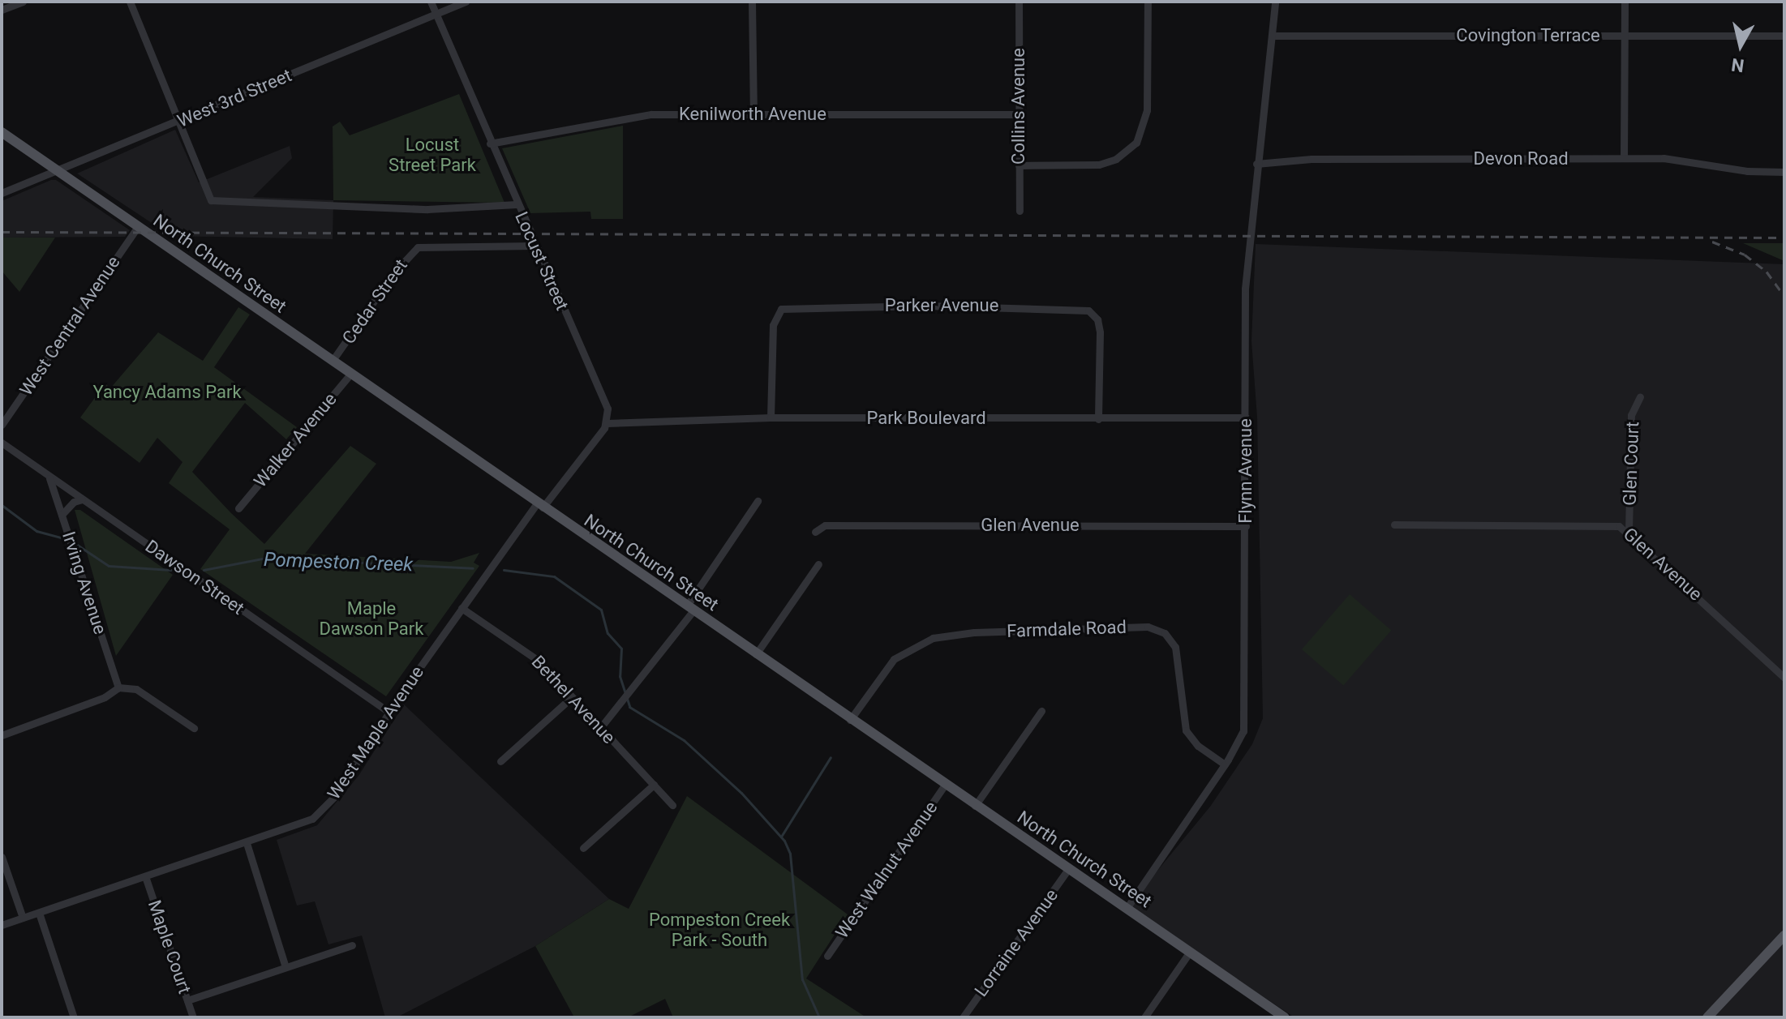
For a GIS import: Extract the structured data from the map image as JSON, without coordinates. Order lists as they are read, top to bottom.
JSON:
{
  "streets": {
    "main road": ["North Church Street"],
    "street": [
      "Covington Terrace",
      "West 3rd Street",
      "Collins Avenue",
      "Kenilworth Avenue",
      "Devon Road",
      "Locust Street",
      "Cedar Street",
      "Parker Avenue",
      "West Central Avenue",
      "Park Boulevard",
      "Walker Avenue",
      "Glen Court",
      "Flynn Avenue",
      "Glen Avenue",
      "Dawson Street",
      "Irving Avenue",
      "Farmdale Road",
      "Bethel Avenue",
      "West Maple Avenue",
      "West Walnut Avenue",
      "Lorraine Avenue",
      "Maple Court"
    ]
  },
  "crossings": [
    ["Covington Terrace", "Flynn Avenue"],
    ["West 3rd Street", "Locust Street"],
    ["West 3rd Street", "North Church Street"],
    ["Collins Avenue", "Kenilworth Avenue"],
    ["Kenilworth Avenue", "Locust Street"],
    ["Devon Road", "Flynn Avenue"],
    ["Locust Street", "Cedar Street"],
    ["Locust Street", "Park Boulevard"],
    ["North Church Street", "Cedar Street"],
    ["North Church Street", "West Central Avenue"],
    ["North Church Street", "Walker Avenue"],
    ["North Church Street", "Flynn Avenue"],
    ["North Church Street", "Farmdale Road"],
    ["North Church Street", "West Maple Avenue"],
    ["North Church Street", "West Walnut Avenue"],
    ["North Church Street", "Lorraine Avenue"],
    ["Parker Avenue", "Park Boulevard"],
    ["Park Boulevard", "Flynn Avenue"],
    ["Glen Court", "Glen Avenue"],
    ["Flynn Avenue", "Glen Avenue"],
    ["Flynn Avenue", "Farmdale Road"],
    ["Dawson Street", "Irving Avenue"],
    ["Dawson Street", "West Maple Avenue"],
    ["Bethel Avenue", "West Maple Avenue"],
    ["West Maple Avenue", "Maple Court"]
  ],
  "water": ["Pompeston Creek"],
  "parks": [
    "Locust Street Park",
    "Yancy Adams Park",
    "Maple Dawson Park",
    "Pompeston Creek Park - South"
  ],
  "north": "bottom"
}
